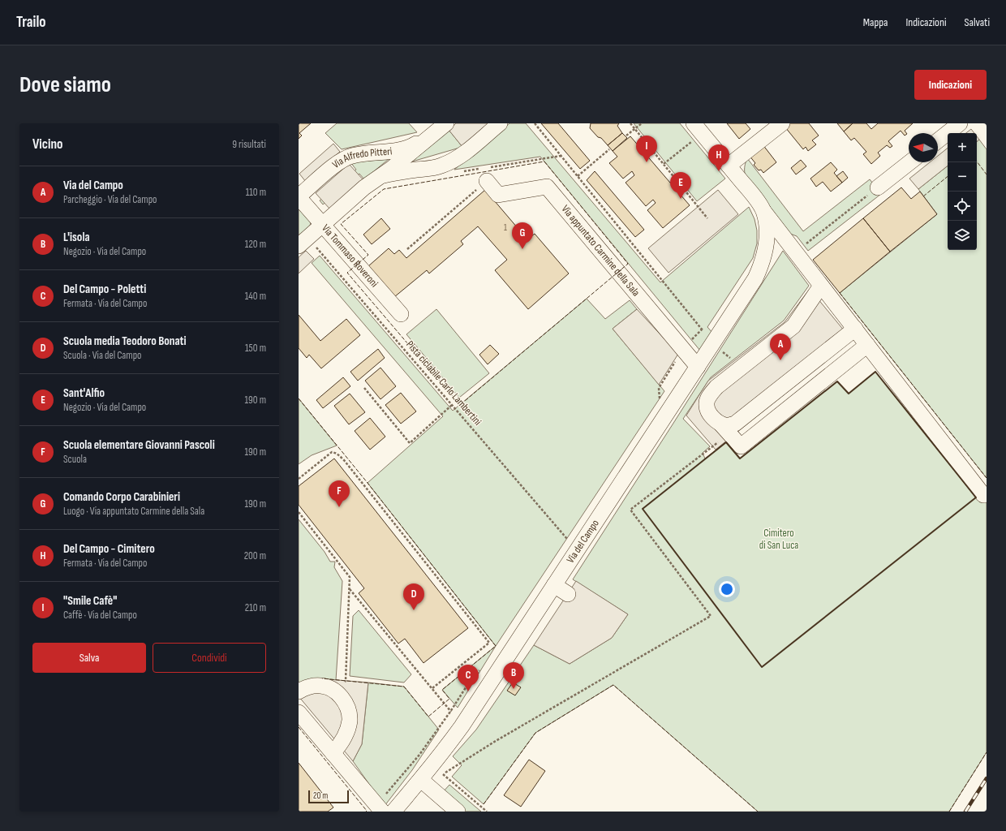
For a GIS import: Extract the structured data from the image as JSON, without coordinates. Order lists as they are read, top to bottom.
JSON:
{
  "streets": {
    "street": [
      "Via Alfredo Pitteri",
      "Via appuntato Carmine della Sala",
      "Via Tommaso Roveroni",
      "Via del Campo"
    ],
    "path": ["Pista ciclabile Carlo Lambertini"]
  },
  "crossings": [
    ["Via Alfredo Pitteri", "Via Tommaso Roveroni"],
    ["Via Alfredo Pitteri", "Pista ciclabile Carlo Lambertini"],
    ["Via appuntato Carmine della Sala", "Via del Campo"]
  ],
  "parks": ["Cimitero di San Luca"],
  "house_numbers": ["1"],
  "scale_bar": "20 m",
  "north": "left",
  "page": {
    "header": "Trailo",
    "nav": ["Mappa", "Indicazioni", "Salvati"],
    "buttons": [
      "Indicazioni",
      ["Salva", "Condividi"]
    ],
    "title": "Dove siamo",
    "heading": ["Vicino", "9 risultati"],
    "map_buttons": ["+", "−"],
    "pins": [
      "I",
      "H",
      "E",
      "G",
      "A",
      "F",
      "D",
      "B",
      "C"
    ],
    "list": [
      {
        "mark": "A",
        "name": "Via del Campo",
        "note": "Parcheggio · Via del Campo",
        "value": "110 m"
      },
      {
        "mark": "B",
        "name": "L'isola",
        "note": "Negozio · Via del Campo",
        "value": "120 m"
      },
      {
        "mark": "C",
        "name": "Del Campo - Poletti",
        "note": "Fermata · Via del Campo",
        "value": "140 m"
      },
      {
        "mark": "D",
        "name": "Scuola media Teodoro Bonati",
        "note": "Scuola · Via del Campo",
        "value": "150 m"
      },
      {
        "mark": "E",
        "name": "Sant'Alfio",
        "note": "Negozio · Via del Campo",
        "value": "190 m"
      },
      {
        "mark": "F",
        "name": "Scuola elementare Giovanni Pascoli",
        "note": "Scuola",
        "value": "190 m"
      },
      {
        "mark": "G",
        "name": "Comando Corpo Carabinieri",
        "note": "Luogo · Via appuntato Carmine della Sala",
        "value": "190 m"
      },
      {
        "mark": "H",
        "name": "Del Campo - Cimitero",
        "note": "Fermata · Via del Campo",
        "value": "200 m"
      },
      {
        "mark": "I",
        "name": "\"Smile Cafè\"",
        "note": "Caffè · Via del Campo",
        "value": "210 m"
      }
    ],
    "scale": "20 m"
  }
}
